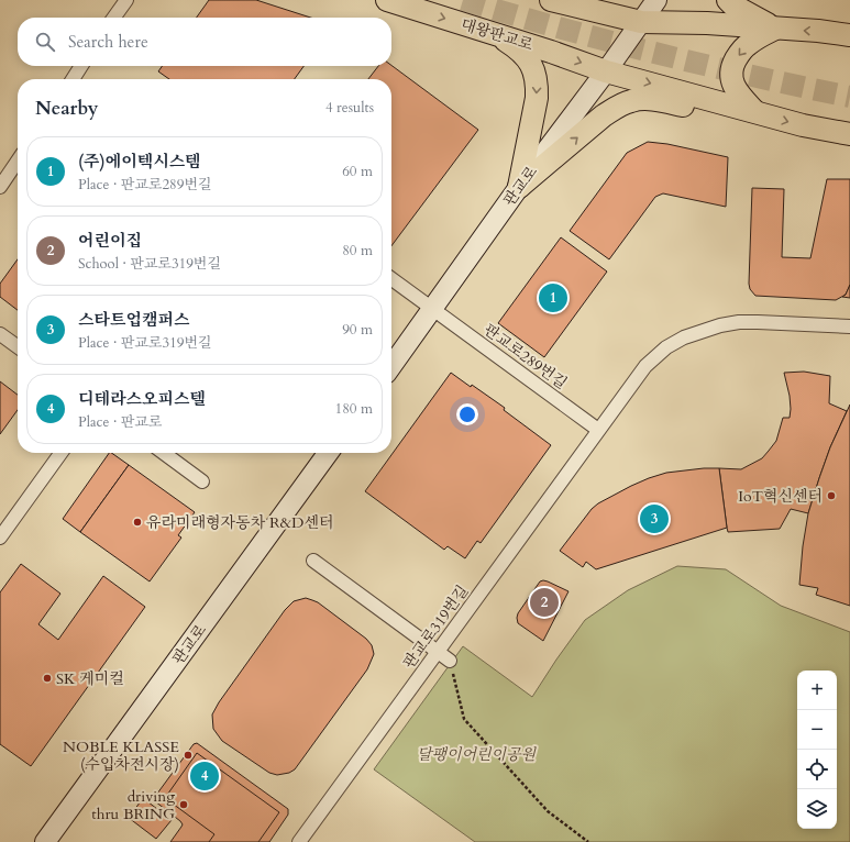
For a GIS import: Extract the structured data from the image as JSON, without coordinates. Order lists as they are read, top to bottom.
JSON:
{
  "streets": {
    "main road": ["대왕판교로", "판교로"],
    "street": ["판교로289번길", "판교로319번길"]
  },
  "crossings": [
    ["대왕판교로", "판교로"],
    ["판교로", "판교로289번길"],
    ["판교로289번길", "판교로319번길"]
  ],
  "parks": ["달팽이어린이공원"],
  "places": [
    "IoT혁신센터",
    "유라미래형자동차 R&D센터",
    "SK 케미컬",
    "NOBLE KLASSE (수입차전시장)",
    "driving thru BRING"
  ],
  "page": {
    "search": "Search here",
    "heading": ["Nearby", "4 results"],
    "list": [
      {
        "mark": "1",
        "name": "(주)에이텍시스템",
        "note": "Place · 판교로289번길",
        "value": "60 m"
      },
      {
        "mark": "2",
        "name": "어린이집",
        "note": "School · 판교로319번길",
        "value": "80 m"
      },
      {
        "mark": "3",
        "name": "스타트업캠퍼스",
        "note": "Place · 판교로319번길",
        "value": "90 m"
      },
      {
        "mark": "4",
        "name": "디테라스오피스텔",
        "note": "Place · 판교로",
        "value": "180 m"
      }
    ],
    "pins": [
      "1",
      "3",
      "2",
      "4"
    ],
    "map_buttons": ["+", "−"]
  }
}
